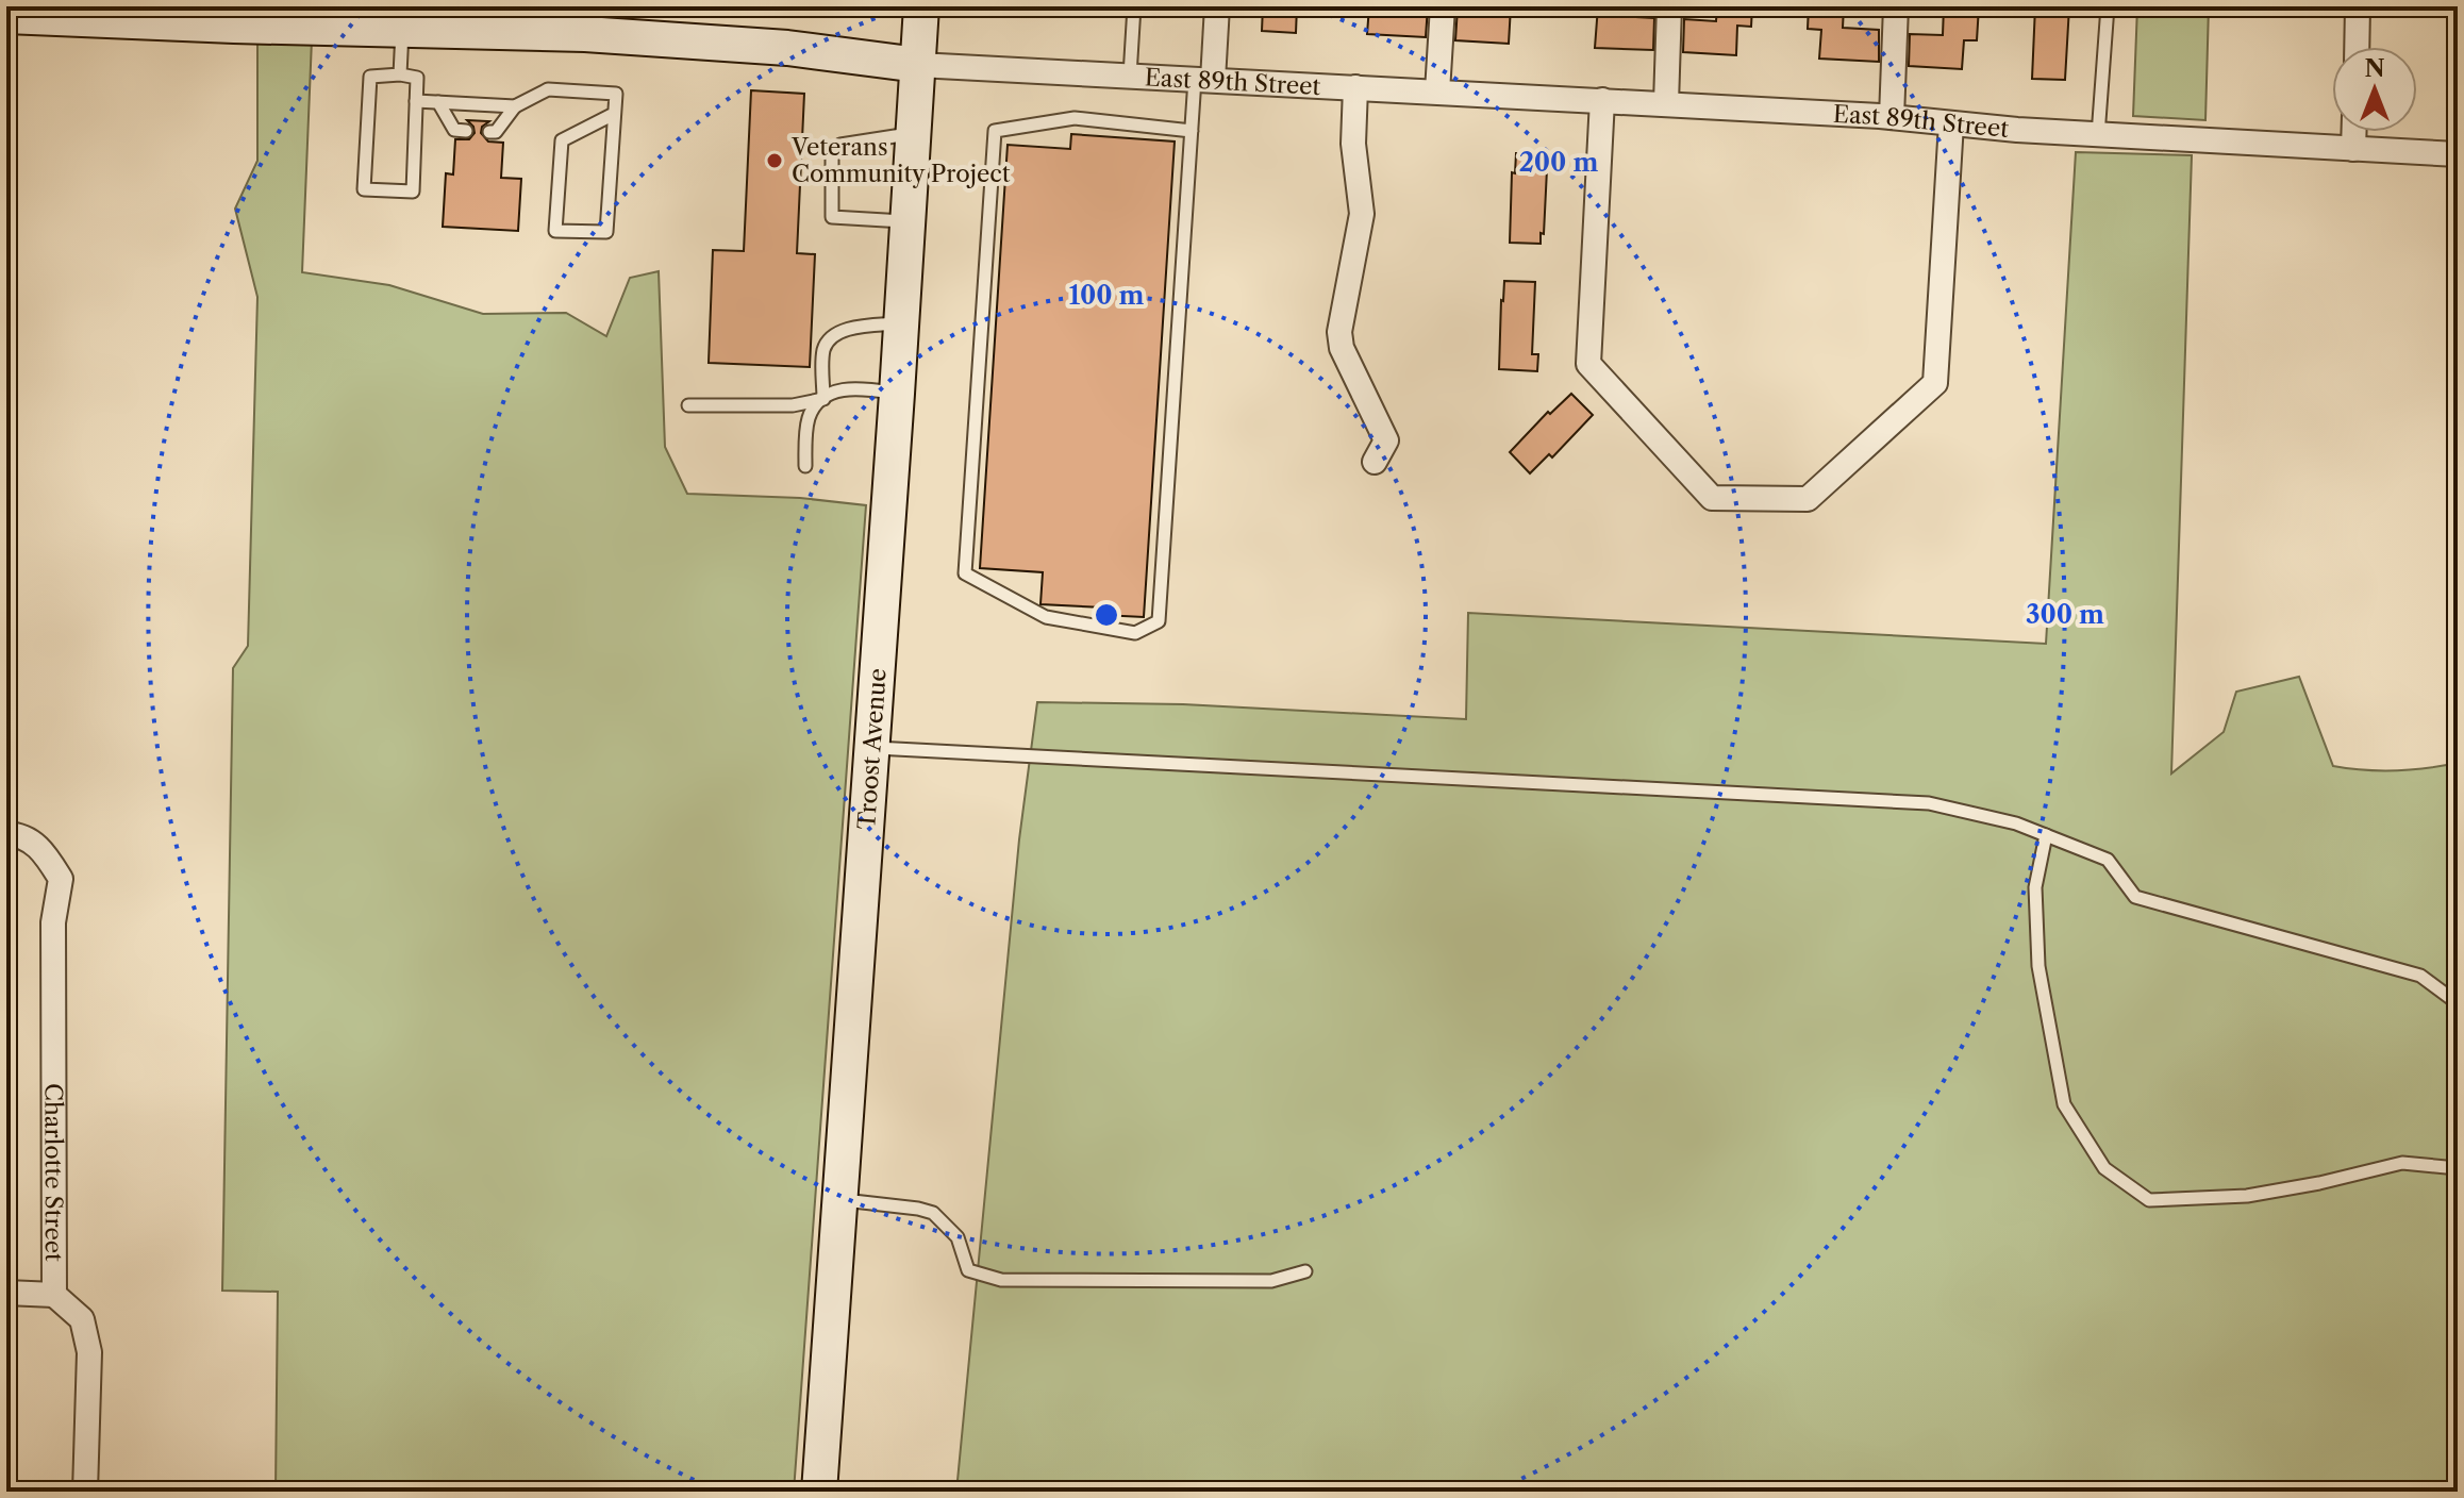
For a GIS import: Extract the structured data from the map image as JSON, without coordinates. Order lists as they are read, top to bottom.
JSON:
{
  "streets": {
    "main road": ["East 89th Street", "Troost Avenue"],
    "street": ["Charlotte Street"]
  },
  "crossings": [
    ["East 89th Street", "Troost Avenue"]
  ],
  "places": ["Veterans Community Project"],
  "north": "top",
  "rings": ["200 m", "100 m", "300 m"]
}
